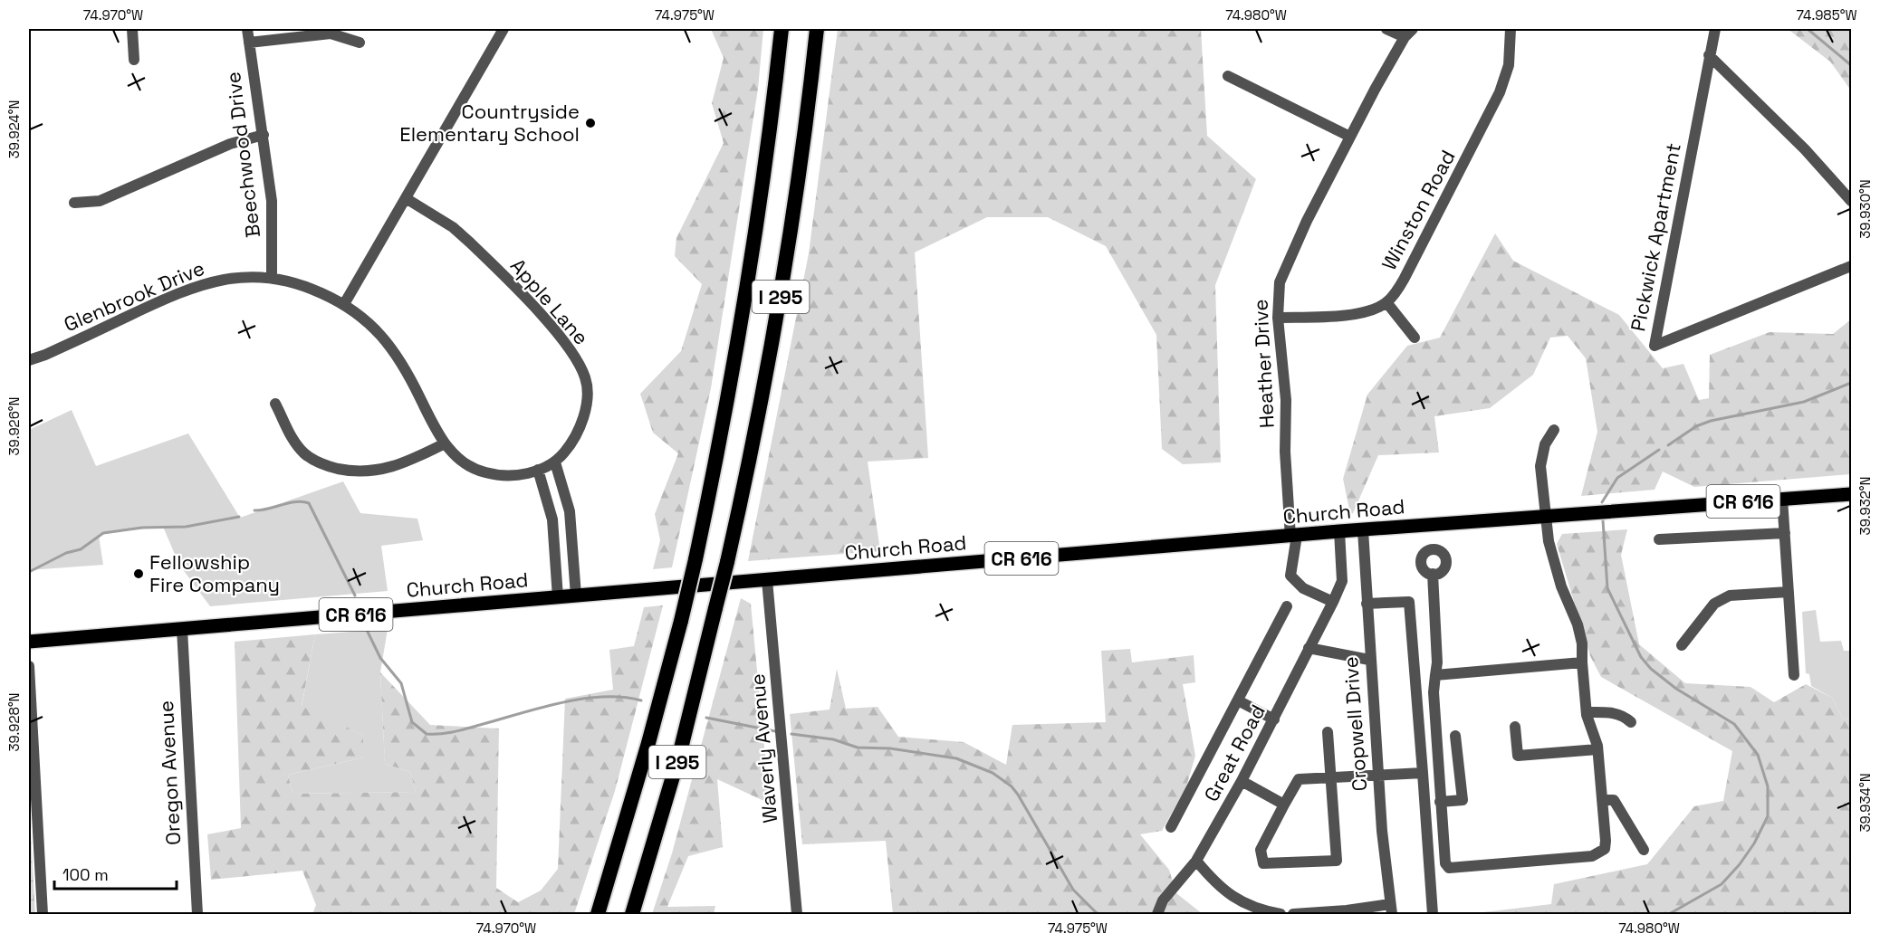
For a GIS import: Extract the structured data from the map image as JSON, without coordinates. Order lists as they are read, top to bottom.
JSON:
{
  "streets": {
    "highway": ["I 295"],
    "main road": ["CR 616", "Church Road"],
    "street": [
      "Beechwood Drive",
      "Winston Road",
      "Pickwick Apartment",
      "Glenbrook Drive",
      "Apple Lane",
      "Heather Drive",
      "Cropwell Drive",
      "Waverly Avenue",
      "Great Road",
      "Oregon Avenue"
    ]
  },
  "crossings": [
    ["Beechwood Drive", "Glenbrook Drive"],
    ["Winston Road", "Heather Drive"],
    ["Glenbrook Drive", "Apple Lane"],
    ["Heather Drive", "Church Road"],
    ["Church Road", "Cropwell Drive"],
    ["Church Road", "Waverly Avenue"],
    ["Church Road", "Great Road"],
    ["Church Road", "Oregon Avenue"]
  ],
  "places": ["Countryside Elementary School", "Fellowship Fire Company"],
  "scale_bar": "100 m",
  "coordinates": [
    "74.970°W",
    "74.975°W",
    "74.980°W",
    "74.985°W",
    "39.924°N",
    "39.930°N",
    "39.926°N",
    "39.932°N",
    "39.928°N",
    "39.934°N"
  ]
}
